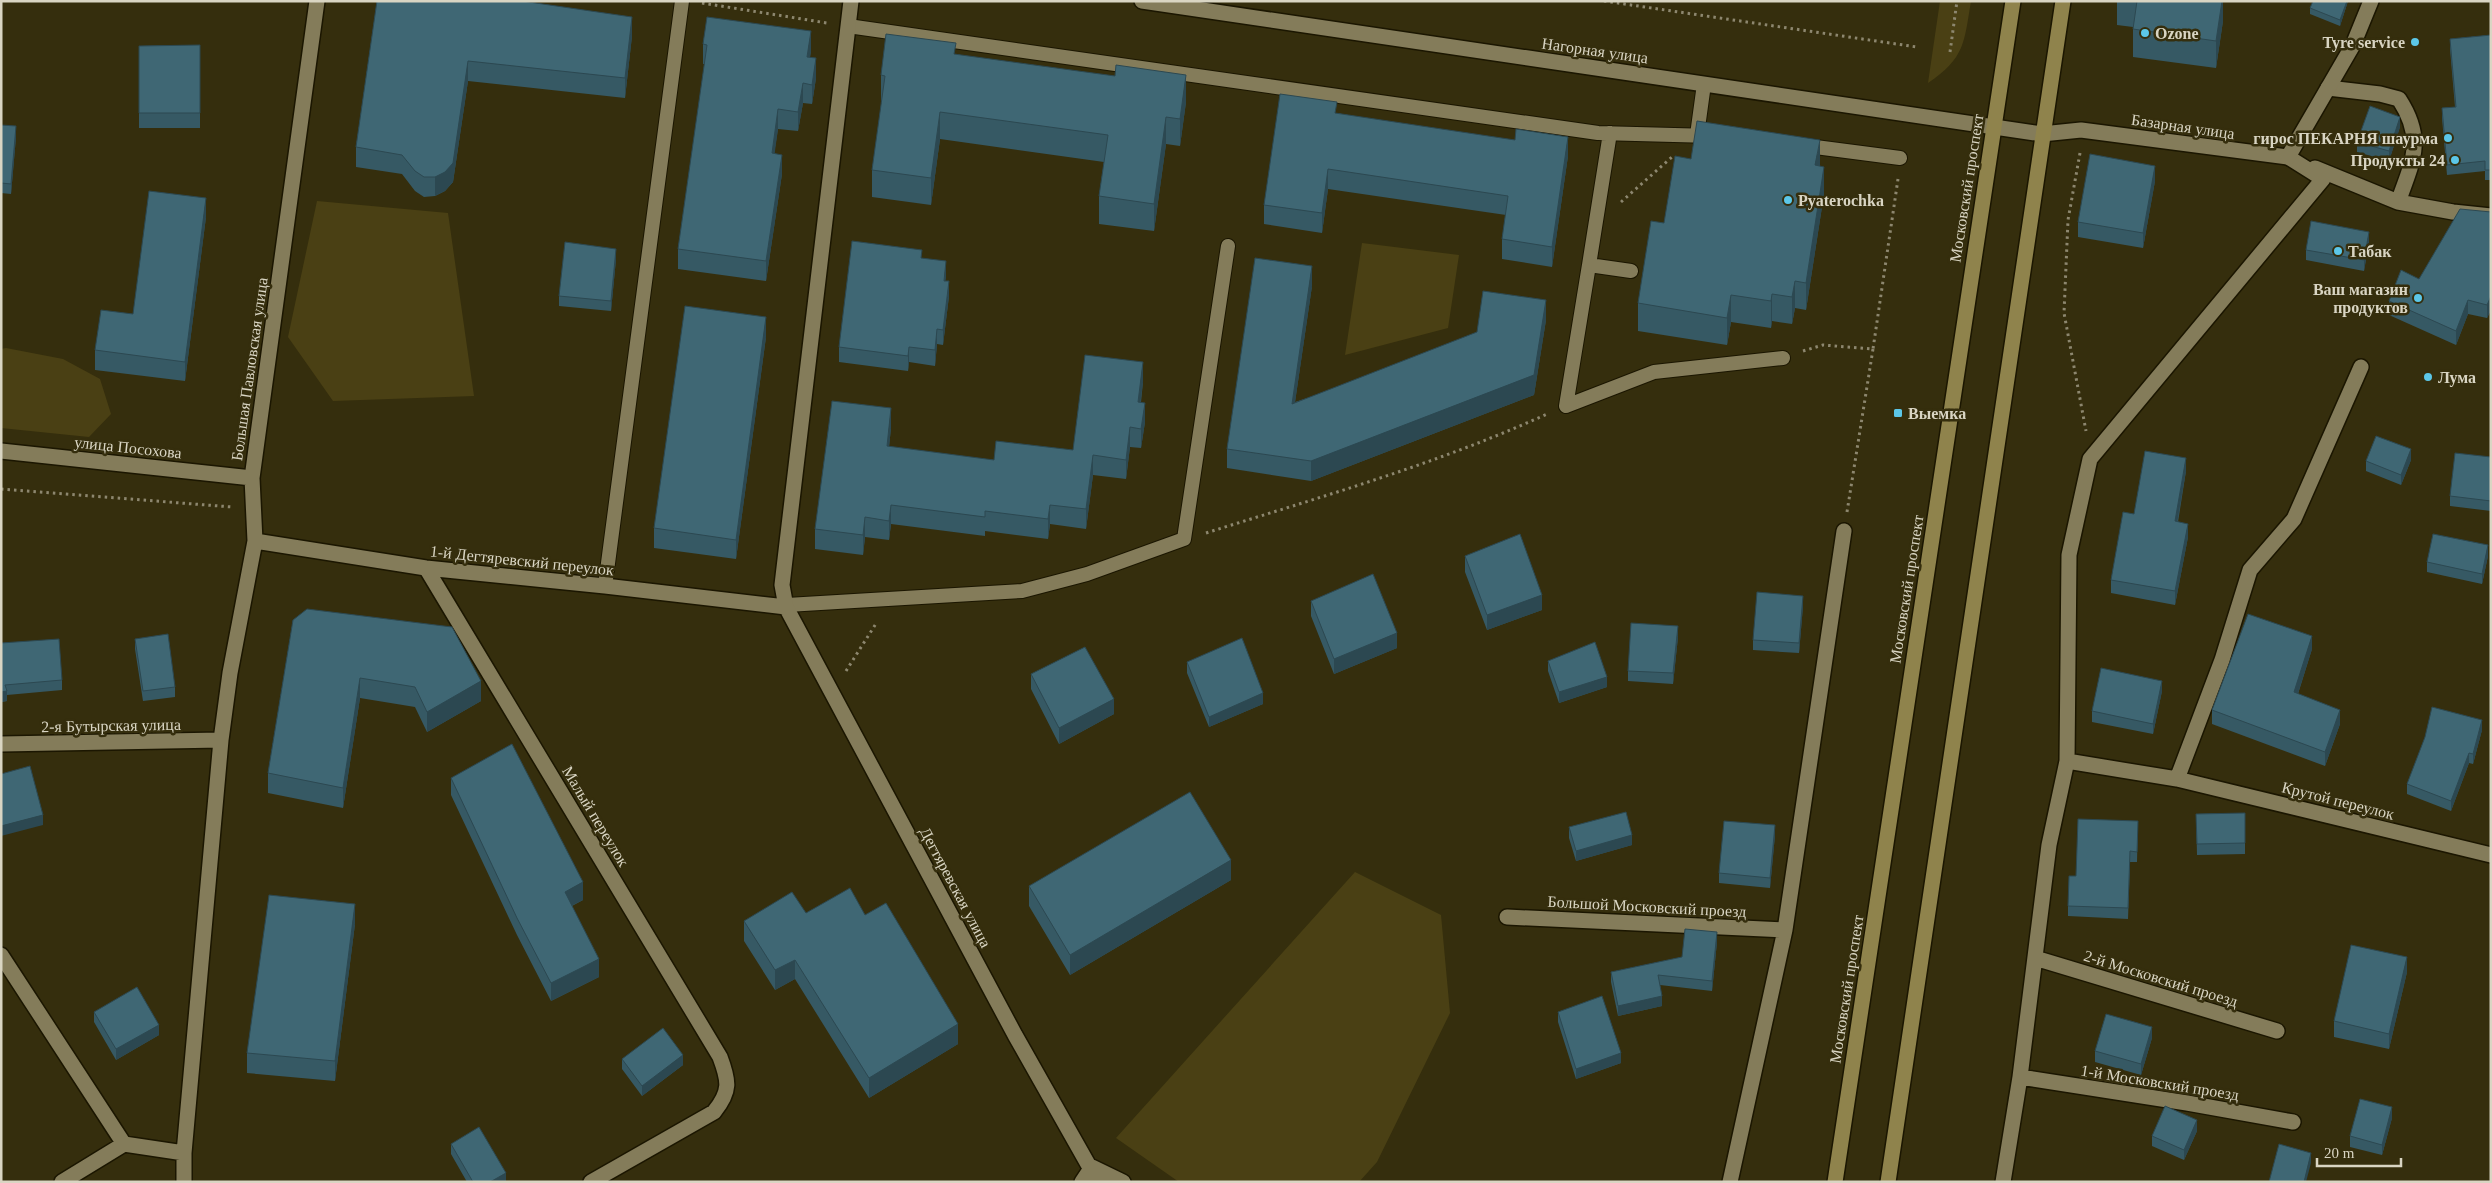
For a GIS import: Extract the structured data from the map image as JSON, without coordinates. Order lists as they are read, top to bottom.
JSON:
{
  "streets": {
    "main road": ["Московский проспект"],
    "street": [
      "Нагорная улица",
      "Базарная улица",
      "Большая Павловская улица",
      "улица Посохова",
      "1-й Дегтяревский переулок",
      "2-я Бутырская улица",
      "Крутой переулок",
      "Малый переулок",
      "Дегтяревская улица",
      "Большой Московский проезд",
      "2-й Московский проезд",
      "1-й Московский проезд"
    ]
  },
  "crossings": [
    ["Нагорная улица", "Базарная улица"],
    ["Нагорная улица", "Московский проспект"],
    ["Большая Павловская улица", "улица Посохова"],
    ["Большая Павловская улица", "1-й Дегтяревский переулок"],
    ["Большая Павловская улица", "2-я Бутырская улица"],
    ["1-й Дегтяревский переулок", "Малый переулок"],
    ["1-й Дегтяревский переулок", "Дегтяревская улица"]
  ],
  "places": {
    "other": [
      "Ozone",
      "Tyre service",
      "гирос ПЕКАРНЯ шаурма",
      "Продукты 24",
      "Pyaterochka",
      "Табак",
      "Ваш магазин продуктов",
      "Лума"
    ],
    "transit": ["Выемка"]
  },
  "scale_bar": "20 m"
}
